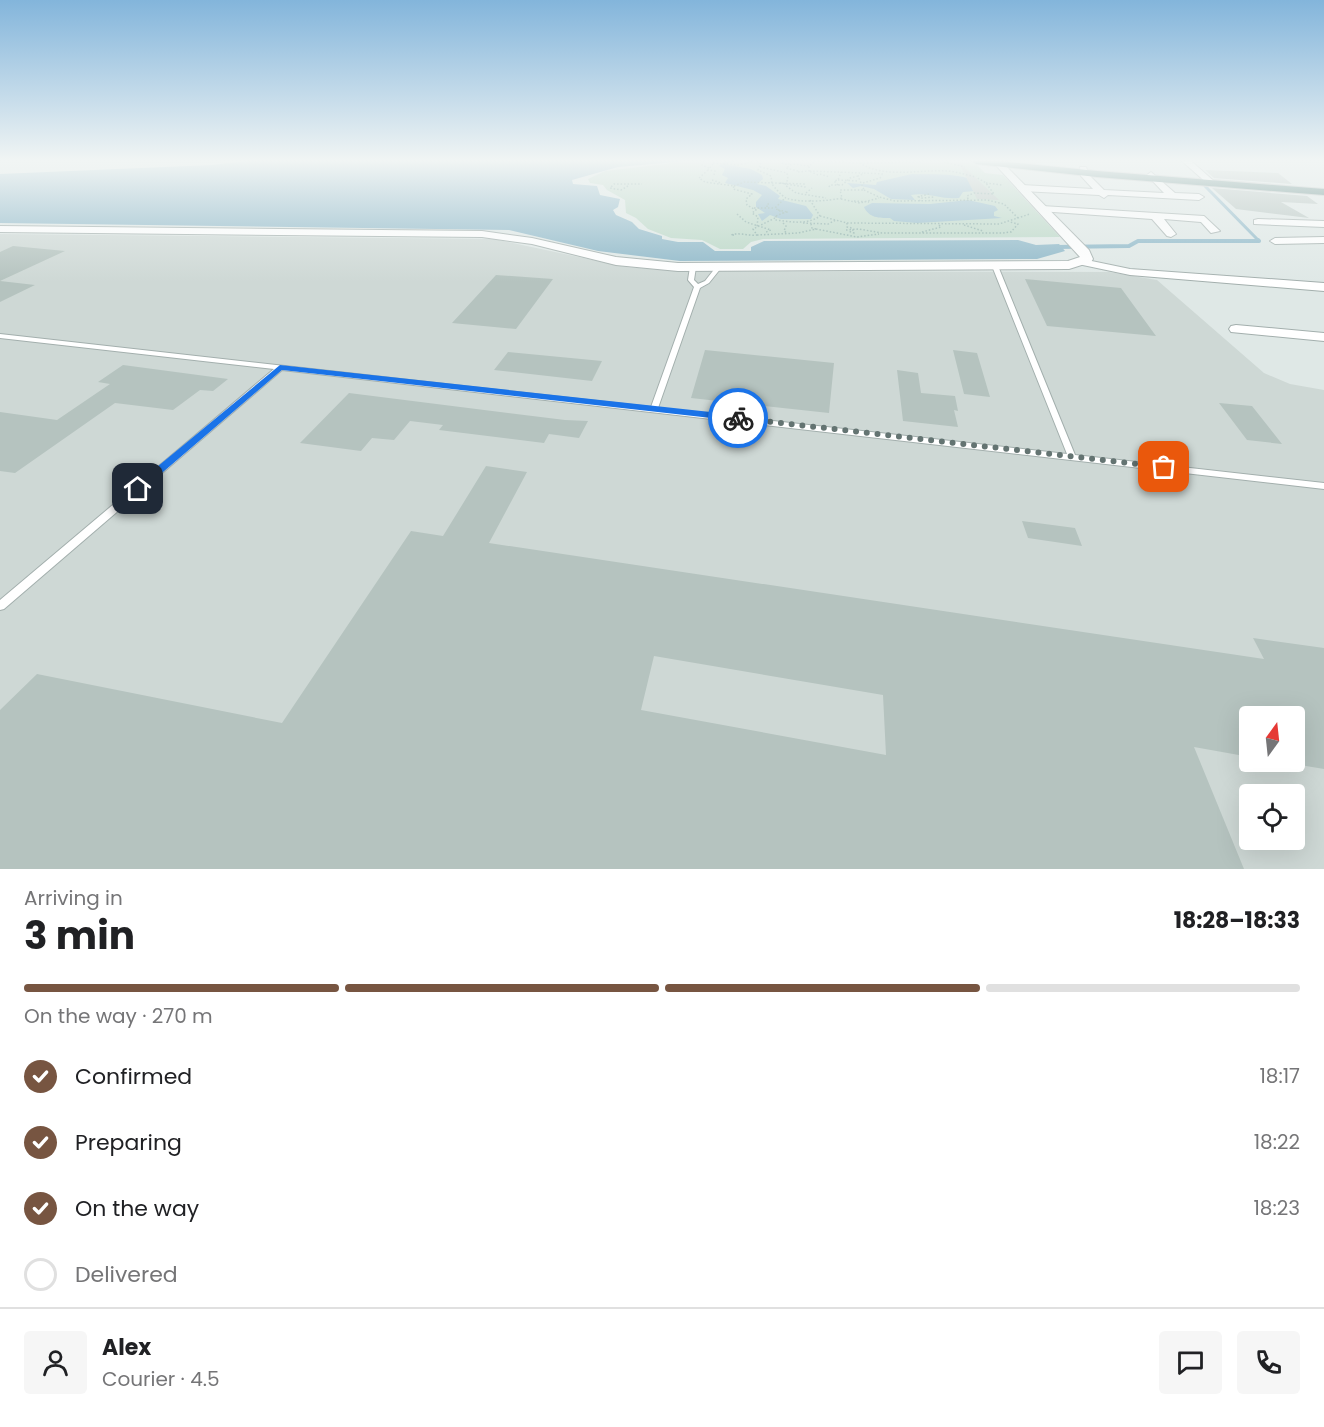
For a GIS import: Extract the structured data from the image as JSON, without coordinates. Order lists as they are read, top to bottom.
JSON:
{
  "north": "top",
  "page": {
    "heading": ["3 min", "Arriving in", "18:28–18:33"],
    "panel": ["Alex", "Courier · 4.5"],
    "bar": "On the way · 270 m",
    "list": [
      ["Confirmed", "18:17"],
      ["Preparing", "18:22"],
      ["On the way", "18:23"],
      "Delivered"
    ]
  }
}
